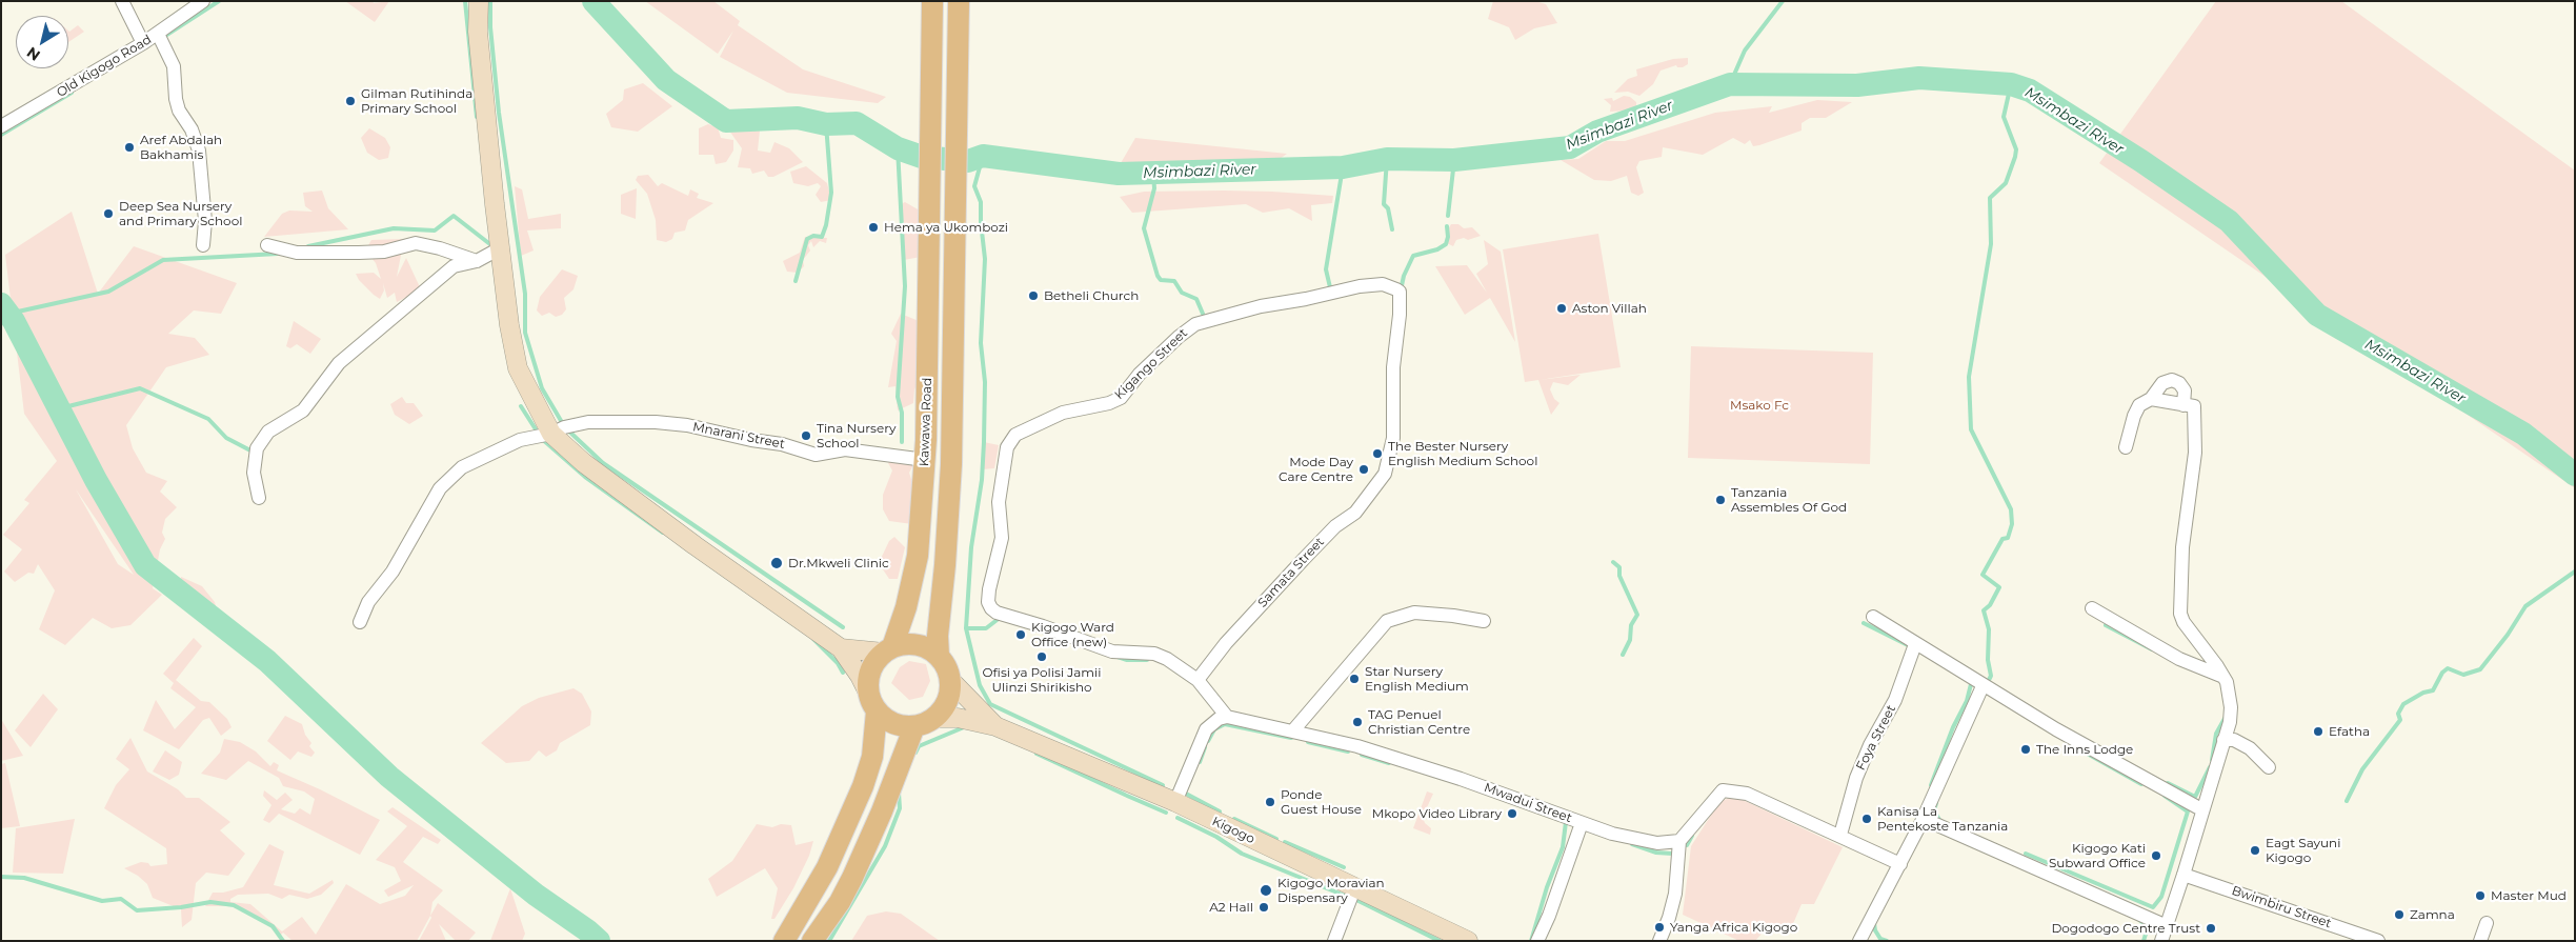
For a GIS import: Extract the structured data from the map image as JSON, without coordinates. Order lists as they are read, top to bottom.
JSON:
{
  "streets": {
    "main road": ["Kawawa Road"],
    "street": [
      "Old Kigogo Road",
      "Kigango Street",
      "Mnarani Street",
      "Samata Street",
      "Foya Street",
      "Mwadui Street",
      "Kigogo",
      "Bwimbiru Street"
    ]
  },
  "crossings": [
    ["Kigango Street", "Samata Street"],
    ["Kigango Street", "Mwadui Street"],
    ["Kawawa Road", "Mnarani Street"]
  ],
  "water": ["Msimbazi River"],
  "parks": ["Msako Fc"],
  "places": [
    "Gilman Rutihinda Primary School",
    "Aref Abdalah Bakhamis",
    "Deep Sea Nursery and Primary School",
    "Hema ya Ukombozi",
    "Betheli Church",
    "Aston Villah",
    "Tina Nursery School",
    "The Bester Nursery English Medium School",
    "Mode Day Care Centre",
    "Tanzania Assembles Of God",
    "Dr.Mkweli Clinic",
    "Kigogo Ward Office (new)",
    "Ofisi ya Polisi Jamii Ulinzi Shirikisho",
    "Star Nursery English Medium",
    "TAG Penuel Christian Centre",
    "Efatha",
    "The Inns Lodge",
    "Ponde Guest House",
    "Mkopo Video Library",
    "Kanisa La Pentekoste Tanzania",
    "Eagt Sayuni Kigogo",
    "Kigogo Kati Subward Office",
    "Kigogo Moravian Dispensary",
    "Master Mud",
    "A2 Hall",
    "Zamna",
    "Yanga Africa Kigogo",
    "Dogodogo Centre Trust"
  ],
  "north": "bottom left"
}
